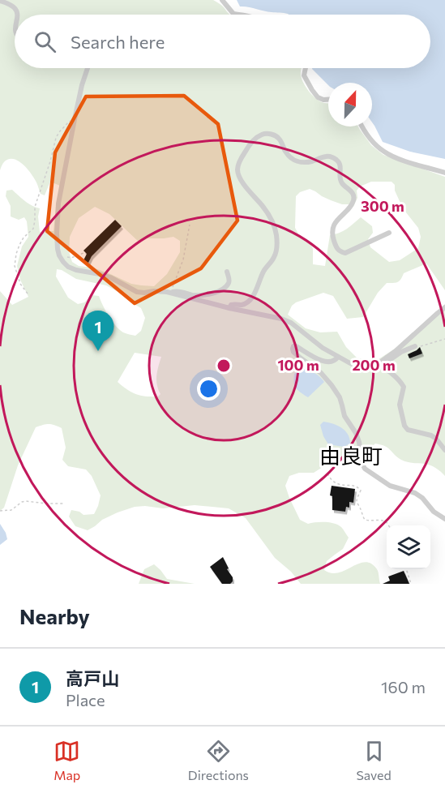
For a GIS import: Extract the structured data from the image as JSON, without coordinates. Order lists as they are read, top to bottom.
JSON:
{
  "districts": ["由良町"],
  "north": "top",
  "page": {
    "search": "Search here",
    "pins": "1",
    "heading": "Nearby",
    "list": [
      {
        "mark": "1",
        "name": "高戸山",
        "note": "Place",
        "value": "160 m"
      }
    ],
    "nav": ["Map", "Directions", "Saved"]
  },
  "rings": ["300 m", "100 m", "200 m"]
}
